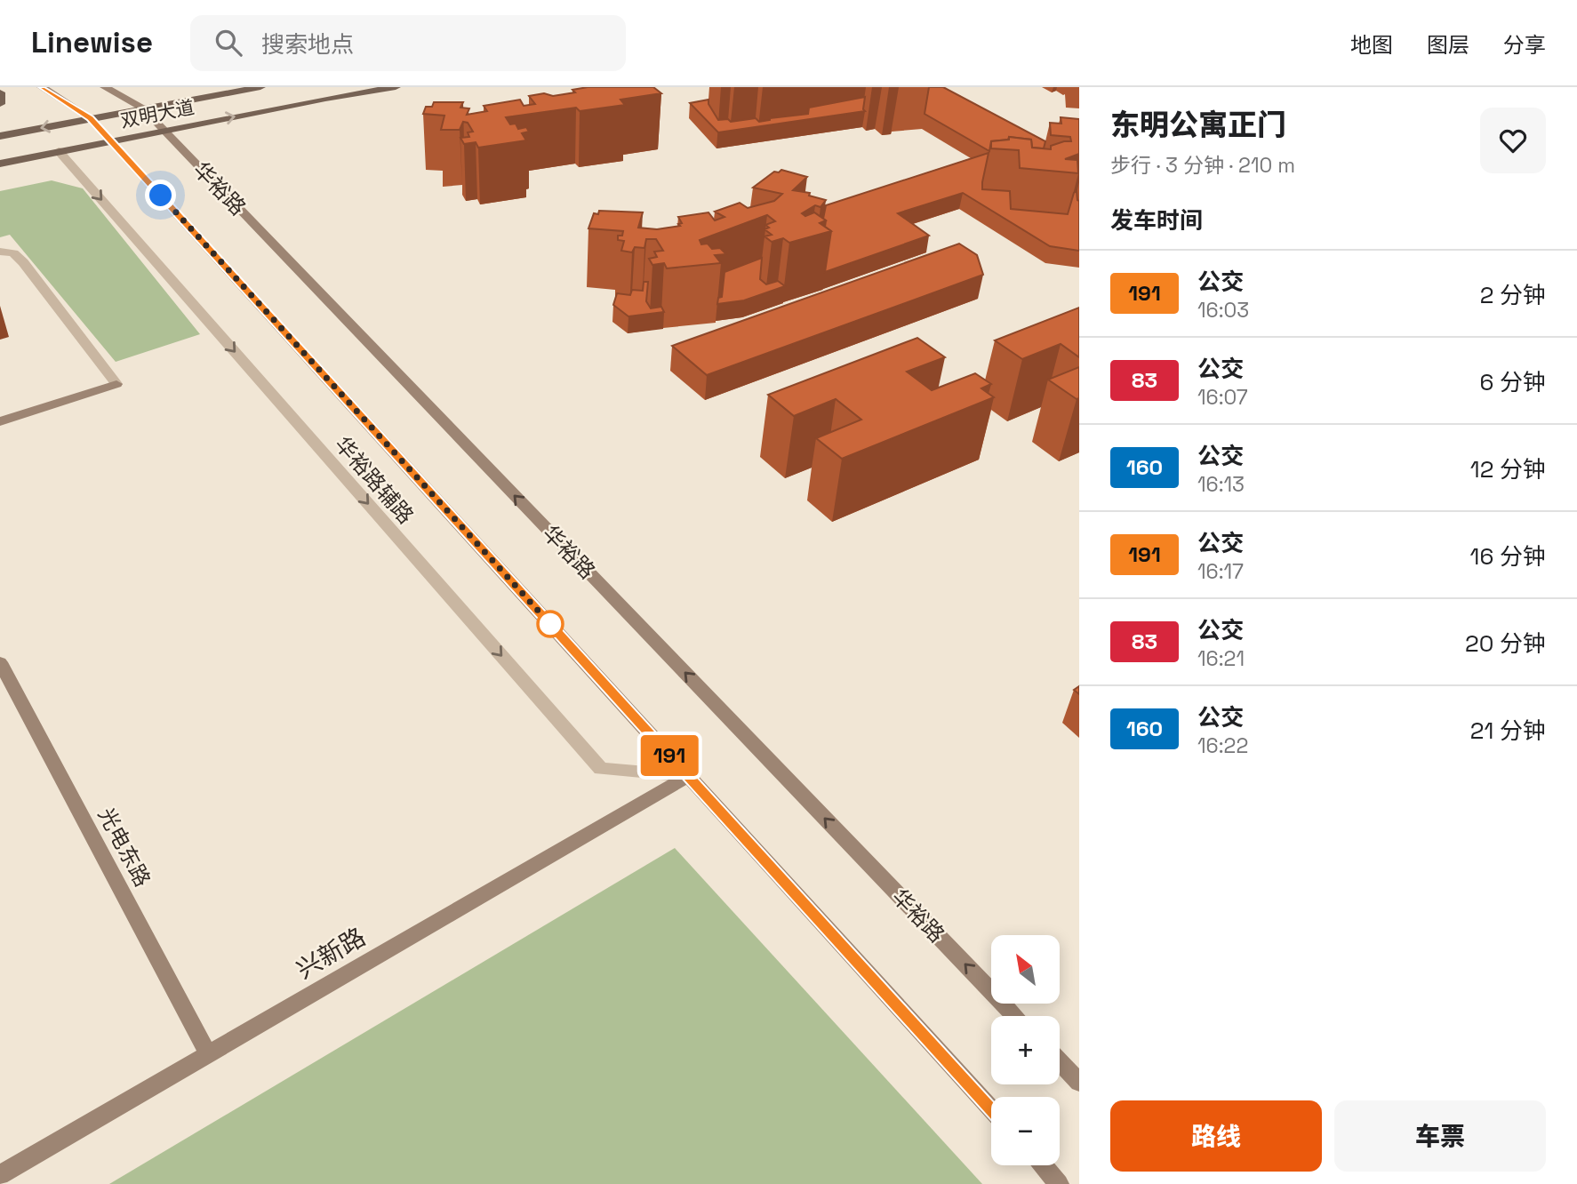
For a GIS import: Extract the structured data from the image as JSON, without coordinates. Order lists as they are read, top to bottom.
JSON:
{
  "streets": {
    "main road": [
      "双明大道",
      "华裕路",
      "光电东路",
      "兴新路"
    ],
    "street": ["华裕路辅路"]
  },
  "crossings": [
    ["双明大道", "华裕路"],
    ["双明大道", "华裕路辅路"],
    ["华裕路辅路", "兴新路"],
    ["光电东路", "兴新路"]
  ],
  "one_way": ["华裕路辅路"],
  "lines": ["bus line 191"],
  "north": "top left",
  "page": {
    "header": "Linewise",
    "search": "搜索地点",
    "nav": ["地图", "图层", "分享"],
    "on_map": "191",
    "heading": [
      ["东明公寓正门", "步行 · 3 分钟 · 210 m"],
      "发车时间"
    ],
    "list": [
      {
        "mark": "191",
        "name": "公交",
        "note": "16:03",
        "value": "2 分钟"
      },
      {
        "mark": "83",
        "name": "公交",
        "note": "16:07",
        "value": "6 分钟"
      },
      {
        "mark": "160",
        "name": "公交",
        "note": "16:13",
        "value": "12 分钟"
      },
      {
        "mark": "191",
        "name": "公交",
        "note": "16:17",
        "value": "16 分钟"
      },
      {
        "mark": "83",
        "name": "公交",
        "note": "16:21",
        "value": "20 分钟"
      },
      {
        "mark": "160",
        "name": "公交",
        "note": "16:22",
        "value": "21 分钟"
      }
    ],
    "map_buttons": ["+", "−"],
    "buttons": ["路线", "车票"]
  }
}
